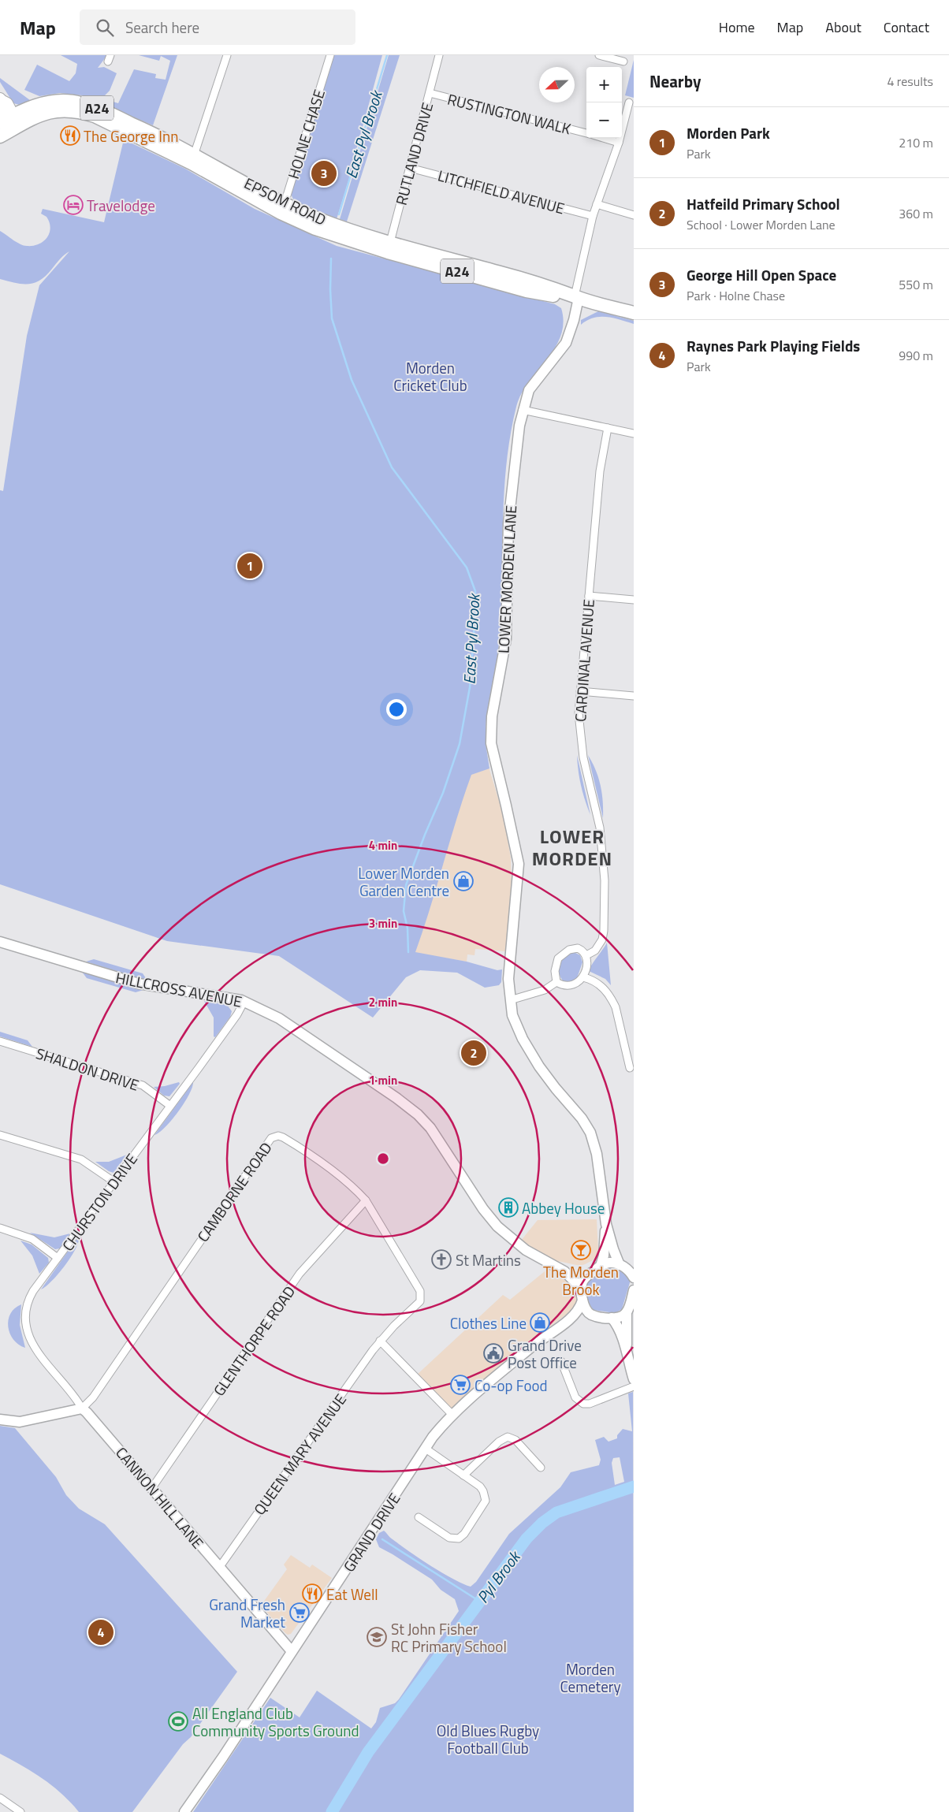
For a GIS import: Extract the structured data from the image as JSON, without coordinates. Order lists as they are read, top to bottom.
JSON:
{
  "streets": {
    "highway": ["A24", "EPSOM ROAD"],
    "street": [
      "RUSTINGTON WALK",
      "HOLNE CHASE",
      "RUTLAND DRIVE",
      "LITCHFIELD AVENUE",
      "LOWER MORDEN LANE",
      "CARDINAL AVENUE",
      "HILLCROSS AVENUE",
      "SHALDON DRIVE",
      "CAMBORNE ROAD",
      "CHURSTON DRIVE",
      "GLENTHORPE ROAD",
      "QUEEN MARY AVENUE",
      "CANNON HILL LANE",
      "GRAND DRIVE"
    ]
  },
  "crossings": [
    ["RUSTINGTON WALK", "RUTLAND DRIVE"],
    ["HOLNE CHASE", "EPSOM ROAD"],
    ["RUTLAND DRIVE", "LITCHFIELD AVENUE"],
    ["RUTLAND DRIVE", "EPSOM ROAD"],
    ["EPSOM ROAD", "LOWER MORDEN LANE"],
    ["HILLCROSS AVENUE", "CHURSTON DRIVE"],
    ["SHALDON DRIVE", "CHURSTON DRIVE"],
    ["CAMBORNE ROAD", "CHURSTON DRIVE"],
    ["CAMBORNE ROAD", "GLENTHORPE ROAD"],
    ["CAMBORNE ROAD", "QUEEN MARY AVENUE"],
    ["CAMBORNE ROAD", "CANNON HILL LANE"],
    ["CHURSTON DRIVE", "CANNON HILL LANE"],
    ["GLENTHORPE ROAD", "CANNON HILL LANE"],
    ["QUEEN MARY AVENUE", "CANNON HILL LANE"],
    ["CANNON HILL LANE", "GRAND DRIVE"]
  ],
  "districts": ["LOWER MORDEN"],
  "water": ["East Pyl Brook", "Pyl Brook"],
  "parks": ["Morden Cricket Club", "Morden Cemetery", "Old Blues Rugby Football Club"],
  "places": {
    "restaurant": ["The George Inn", "Eat Well"],
    "hotel": ["Travelodge"],
    "shop": ["Lower Morden Garden Centre", "Clothes Line"],
    "building": ["Abbey House"],
    "bar": ["The Morden Brook"],
    "church": ["St Martins"],
    "public building": ["Grand Drive Post Office"],
    "supermarket": ["Co-op Food", "Grand Fresh Market"],
    "school or university": ["St John Fisher RC Primary School"],
    "sports": ["All England Club Community Sports Ground"]
  },
  "north": "left",
  "page": {
    "header": "Map",
    "search": "Search here",
    "nav": [
      "Home",
      "Map",
      "About",
      "Contact"
    ],
    "heading": ["Nearby", "4 results"],
    "map_buttons": ["+", "−"],
    "list": [
      {
        "mark": "1",
        "name": "Morden Park",
        "note": "Park",
        "value": "210 m"
      },
      {
        "mark": "2",
        "name": "Hatfeild Primary School",
        "note": "School · Lower Morden Lane",
        "value": "360 m"
      },
      {
        "mark": "3",
        "name": "George Hill Open Space",
        "note": "Park · Holne Chase",
        "value": "550 m"
      },
      {
        "mark": "4",
        "name": "Raynes Park Playing Fields",
        "note": "Park",
        "value": "990 m"
      }
    ],
    "pins": [
      "3",
      "1",
      "2",
      "4"
    ]
  },
  "rings": [
    "4 min",
    "3 min",
    "2 min",
    "1 min"
  ]
}
